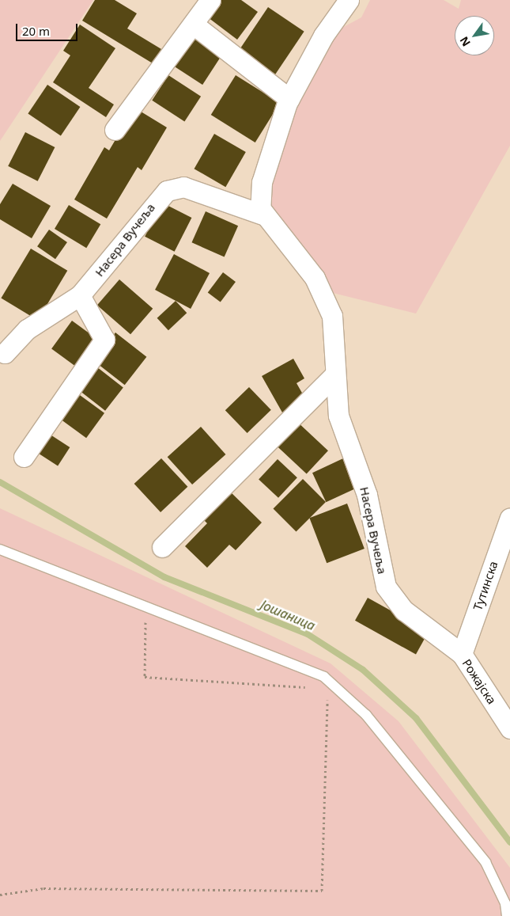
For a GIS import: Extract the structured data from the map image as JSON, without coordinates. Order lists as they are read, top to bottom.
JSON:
{
  "streets": {
    "street": ["Насера Вучеља", "Тутинска", "Рожајска"]
  },
  "crossings": [
    ["Насера Вучеља", "Тутинска"],
    ["Насера Вучеља", "Рожајска"],
    ["Тутинска", "Рожајска"]
  ],
  "water": ["Јошаница"],
  "scale_bar": "20 m",
  "north": "bottom left"
}
